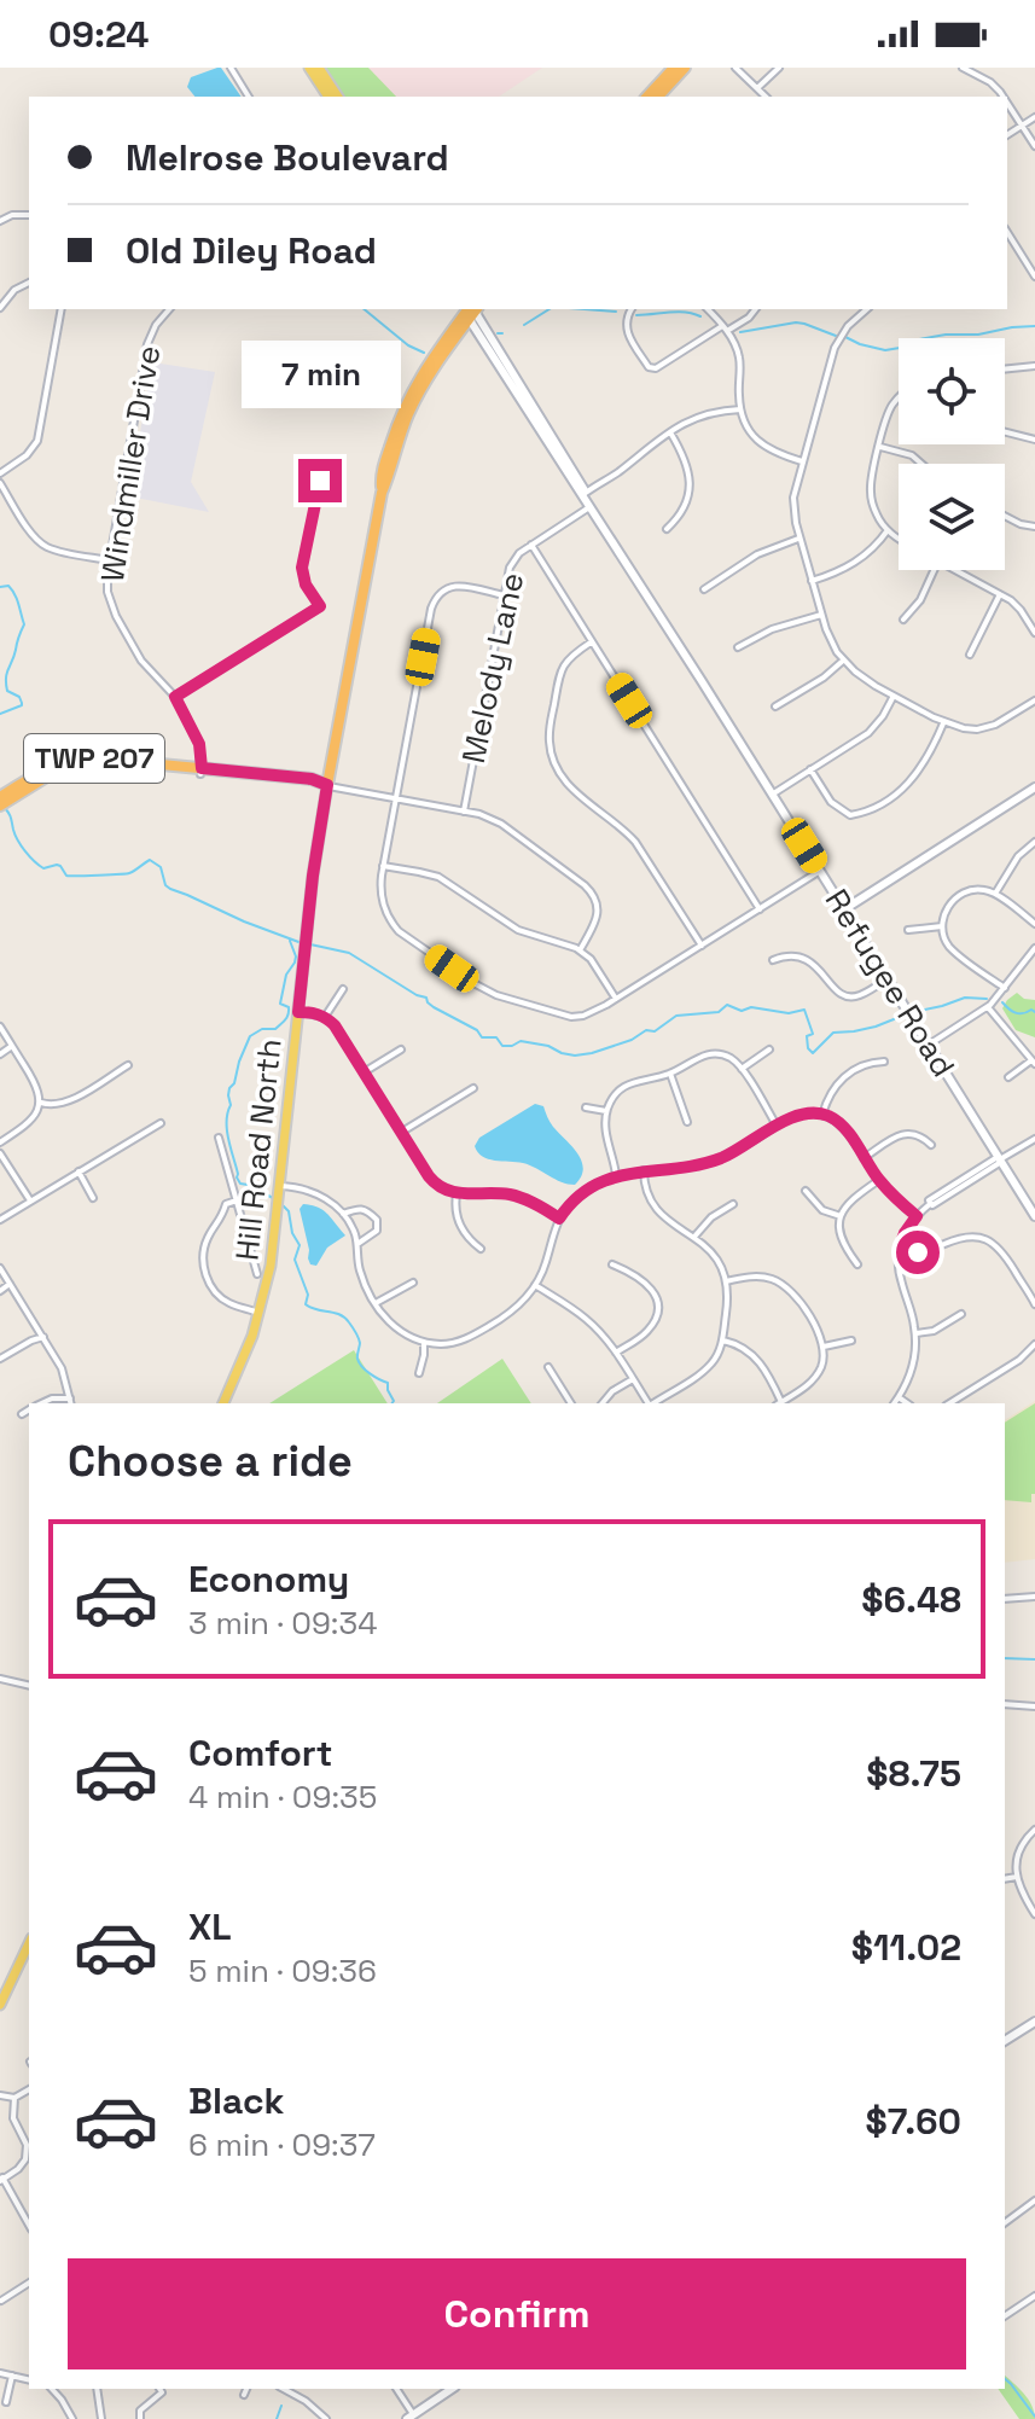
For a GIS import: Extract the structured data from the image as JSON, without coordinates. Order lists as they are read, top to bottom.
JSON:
{
  "streets": {
    "highway": ["TWP 207", "Hill Road North"],
    "main road": ["Refugee Road"],
    "street": ["Windmiller Drive", "Melody Lane"]
  },
  "crossings": [
    ["Windmiller Drive", "TWP 207"],
    ["Melody Lane", "Refugee Road"],
    ["TWP 207", "Hill Road North"],
    ["Refugee Road", "Hill Road North"]
  ],
  "page": {
    "status": "09:24",
    "banner": ["Melrose Boulevard", "Old Diley Road"],
    "bubble": "7 min",
    "heading": "Choose a ride",
    "list": [
      {
        "name": "Economy",
        "note": "3 min · 09:34",
        "value": "$6.48"
      },
      {
        "name": "Comfort",
        "note": "4 min · 09:35",
        "value": "$8.75"
      },
      {
        "name": "XL",
        "note": "5 min · 09:36",
        "value": "$11.02"
      },
      {
        "name": "Black",
        "note": "6 min · 09:37",
        "value": "$7.60"
      }
    ],
    "buttons": "Confirm"
  }
}
